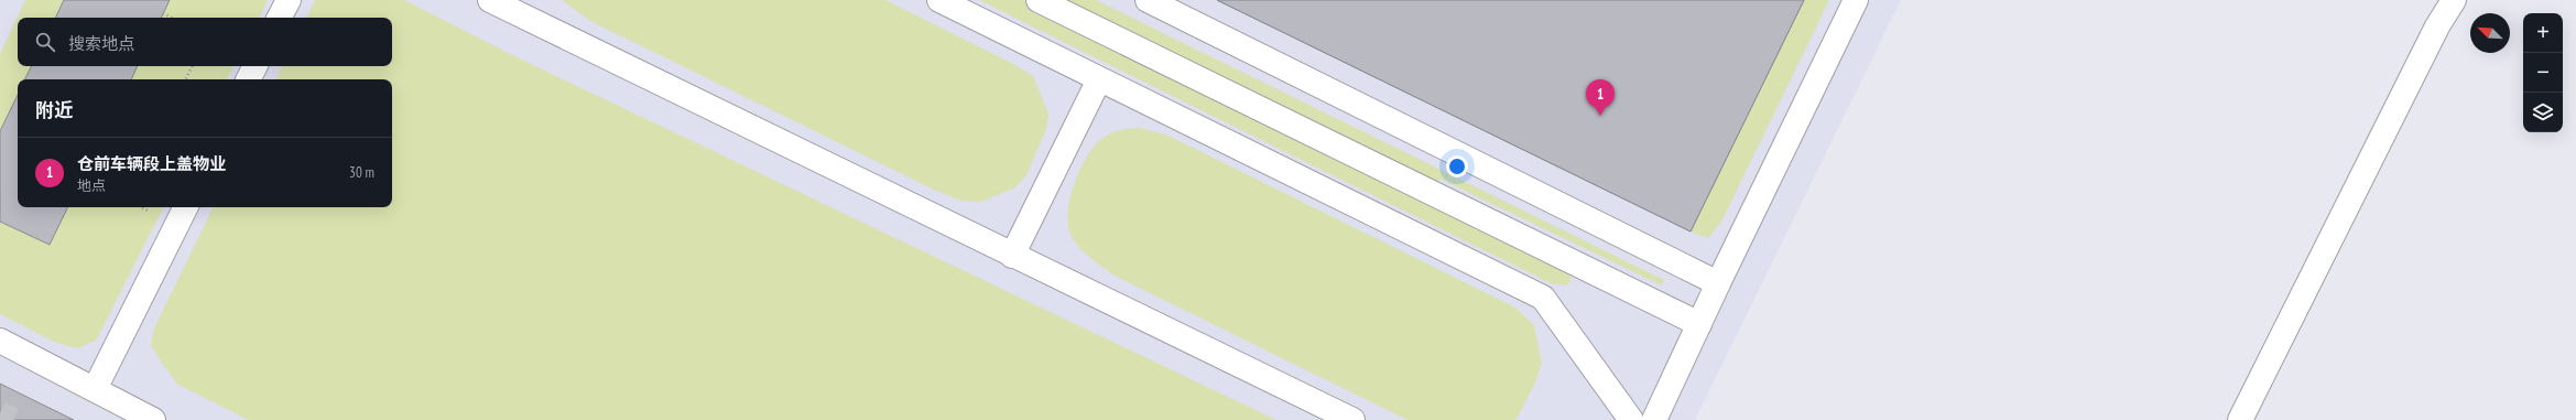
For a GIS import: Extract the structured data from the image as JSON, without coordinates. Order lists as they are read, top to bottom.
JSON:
{
  "north": "top left",
  "page": {
    "map_buttons": ["+", "−"],
    "search": "搜索地点",
    "pins": "1",
    "heading": "附近",
    "list": [
      {
        "mark": "1",
        "name": "仓前车辆段上盖物业",
        "note": "地点",
        "value": "30 m"
      }
    ]
  }
}
